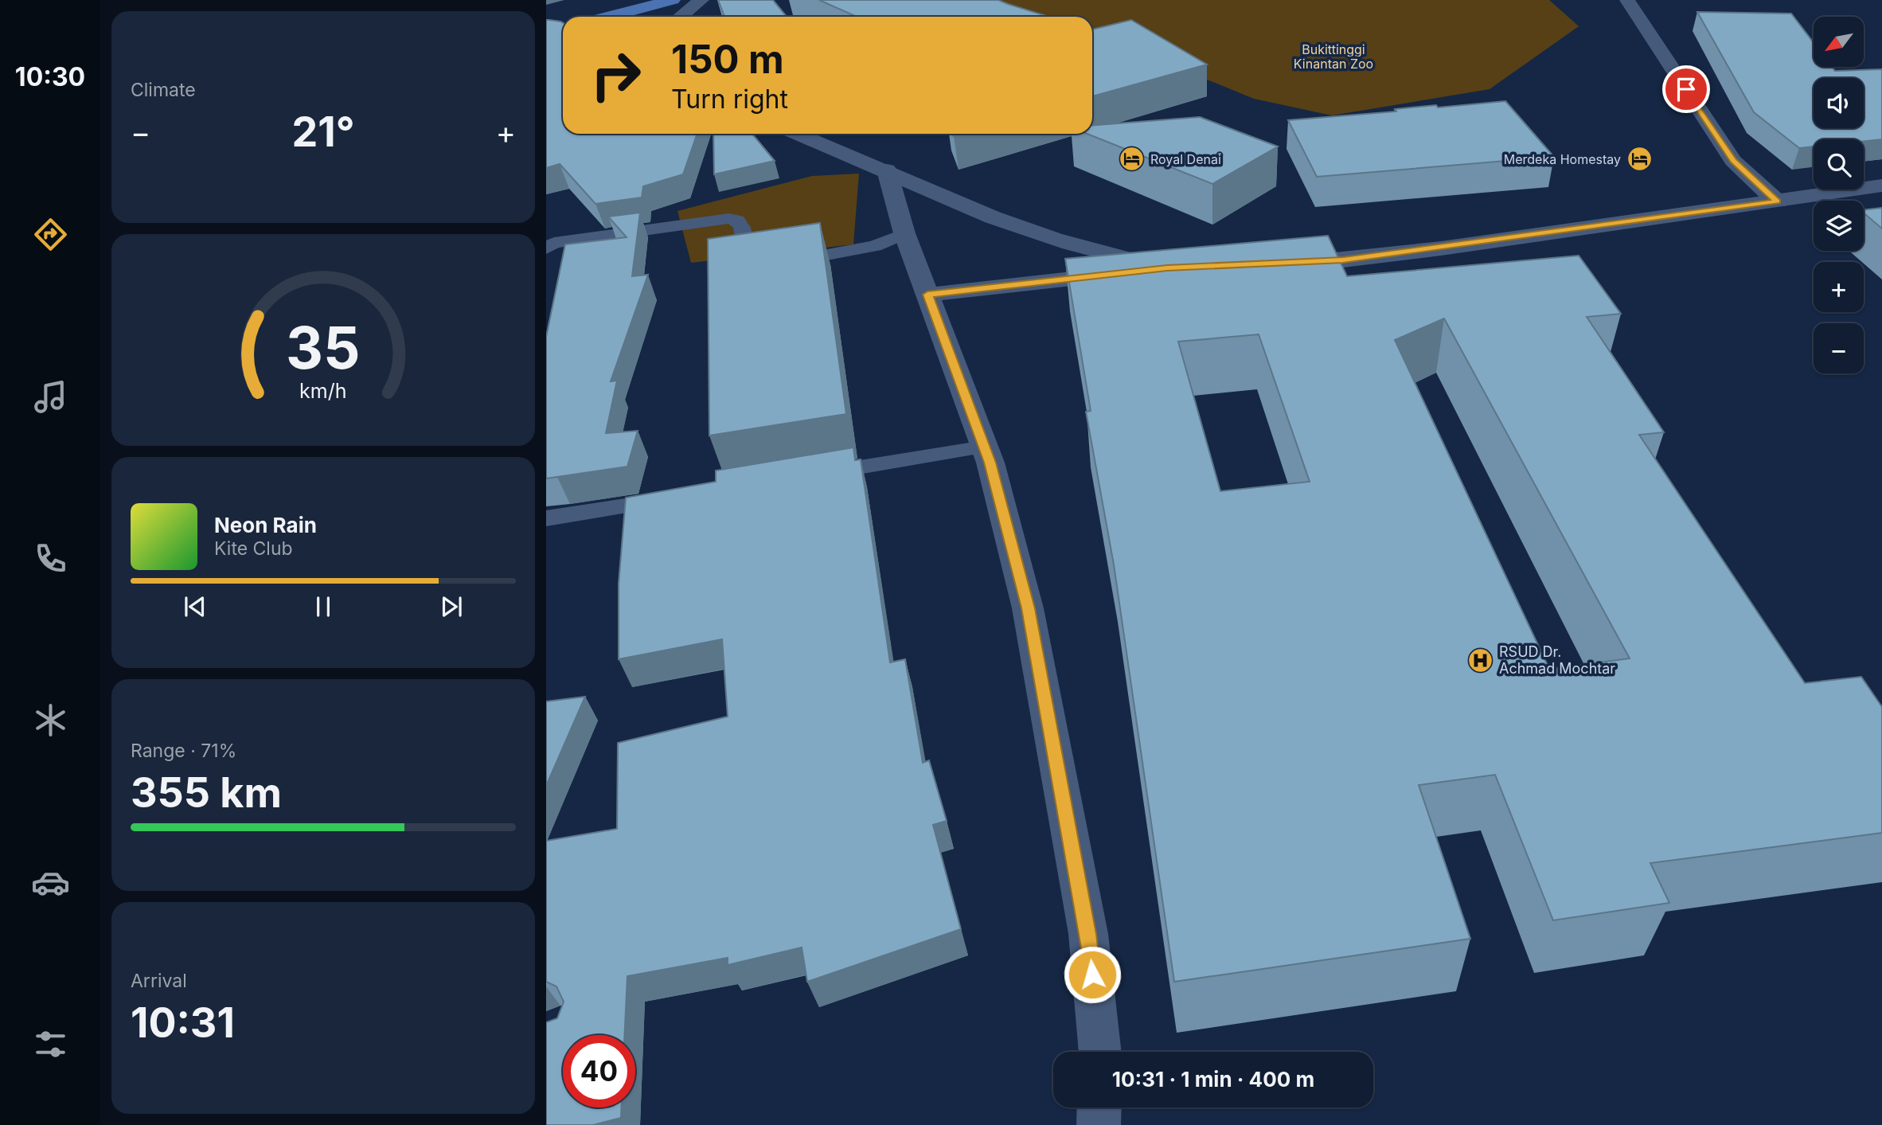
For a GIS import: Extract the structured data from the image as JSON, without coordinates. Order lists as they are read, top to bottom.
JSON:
{
  "parks": ["Bukittinggi Kinantan Zoo"],
  "places": {
    "hotel": ["Royal Denai", "Merdeka Homestay"],
    "hospital": ["RSUD Dr. Achmad Mochtar"]
  },
  "north": "bottom left",
  "page": {
    "tabs": "10:30",
    "tile": [
      "Climate",
      ["Range · 71%", "355 km"],
      ["Arrival", "10:31"]
    ],
    "map_buttons": ["+", "−"],
    "turn": ["150 m", "Turn right"],
    "heat": ["−", "21°", "+"],
    "song": ["Neon Rain", "Kite Club"],
    "limit": "40",
    "trip": "10:31 · 1 min · 400 m",
    "gauge": ["35", "km/h"]
  }
}
